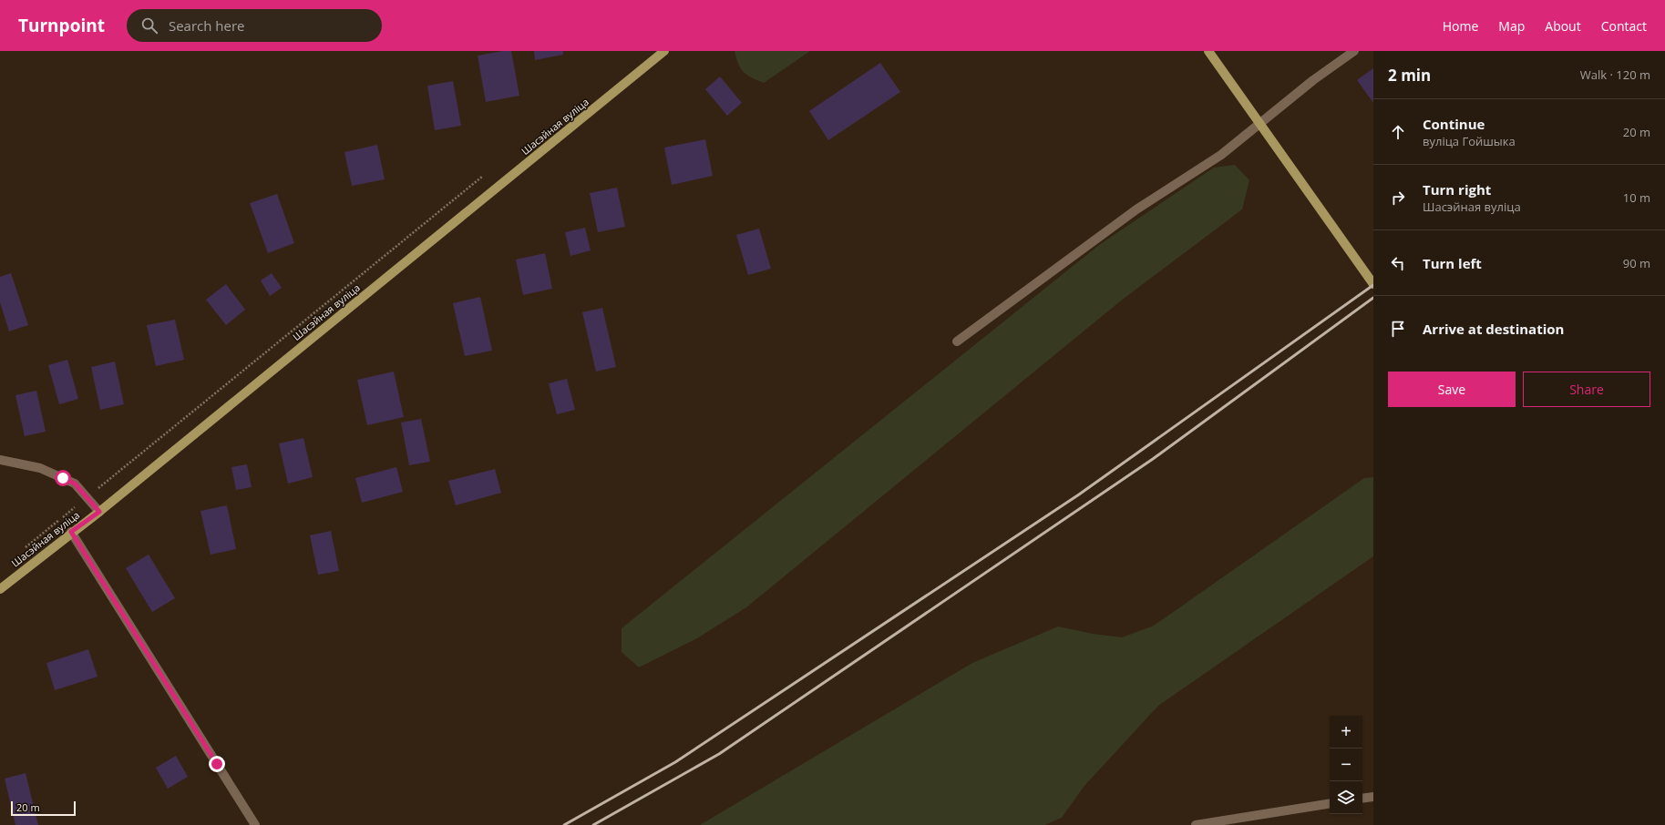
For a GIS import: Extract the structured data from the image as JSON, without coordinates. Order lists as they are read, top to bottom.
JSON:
{
  "streets": {
    "main road": ["Шасэйная вуліца"]
  },
  "scale_bar": "20 m",
  "page": {
    "header": "Turnpoint",
    "search": "Search here",
    "nav": [
      "Home",
      "Map",
      "About",
      "Contact"
    ],
    "heading": ["2 min", "Walk · 120 m"],
    "list": [
      ["Continue", "вуліца Гойшыка", "20 m"],
      ["Turn right", "Шасэйная вуліца", "10 m"],
      ["Turn left", "90 m"],
      "Arrive at destination"
    ],
    "buttons": ["Save", "Share"],
    "map_buttons": ["+", "−"],
    "scale": "20 m"
  }
}
